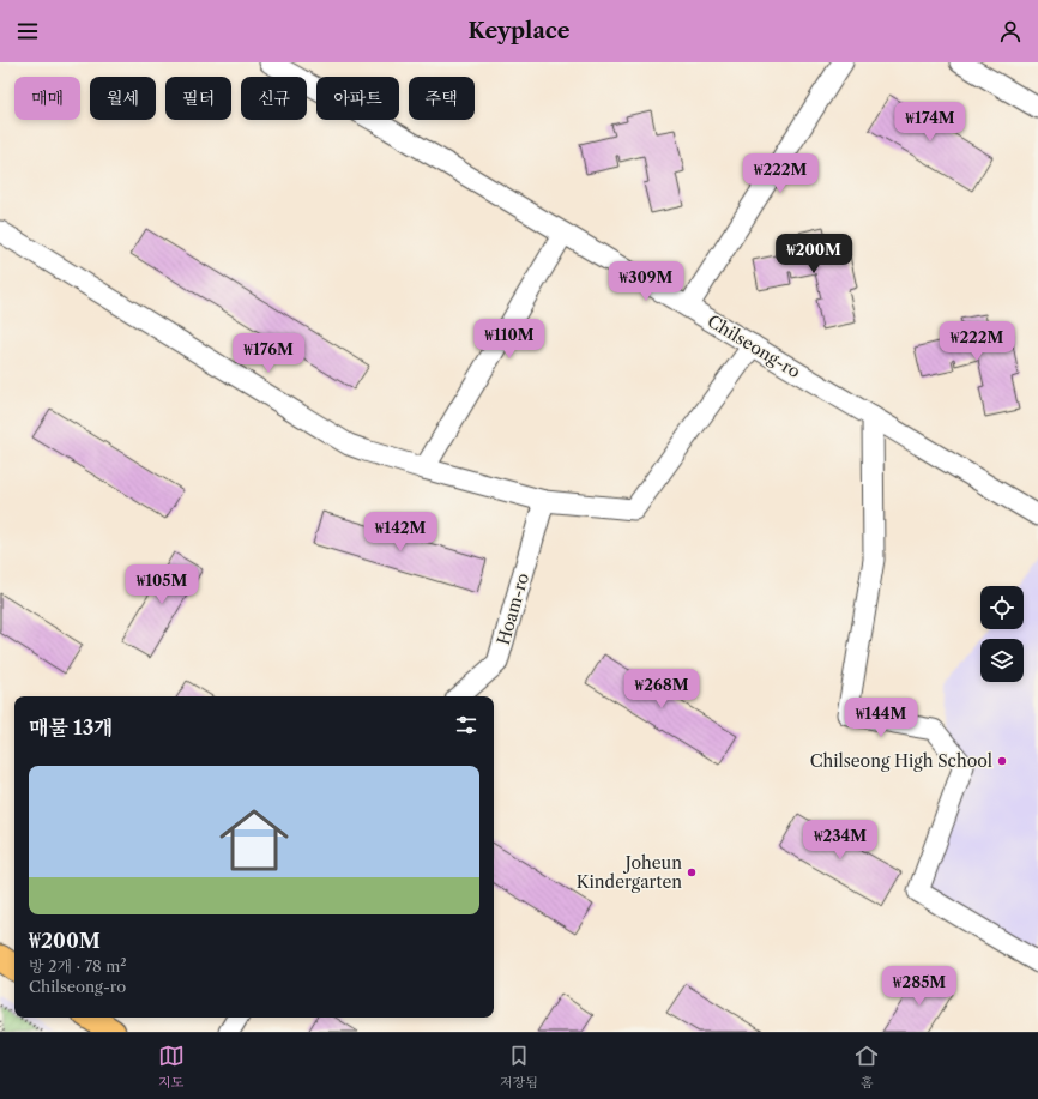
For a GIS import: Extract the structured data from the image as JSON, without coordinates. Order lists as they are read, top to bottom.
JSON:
{
  "streets": {
    "street": ["Chilseong-ro", "Hoam-ro"]
  },
  "places": ["Chilseong High School", "Joheun Kindergarten"],
  "page": {
    "header": "Keyplace",
    "chip": [
      "매매",
      "월세",
      "필터",
      "신규",
      "아파트",
      "주택"
    ],
    "price": [
      "₩174M",
      "₩222M",
      "₩200M",
      "₩309M",
      "₩110M",
      "₩222M",
      "₩176M",
      "₩142M",
      "₩105M",
      "₩268M",
      "₩144M",
      "₩234M",
      "₩285M"
    ],
    "heading": "매물 13개",
    "list": [
      {
        "name": "₩200M",
        "note": "방 2개 · 78 m² · Chilseong-ro"
      }
    ],
    "tabs": ["지도", "저장됨", "홈"]
  }
}
